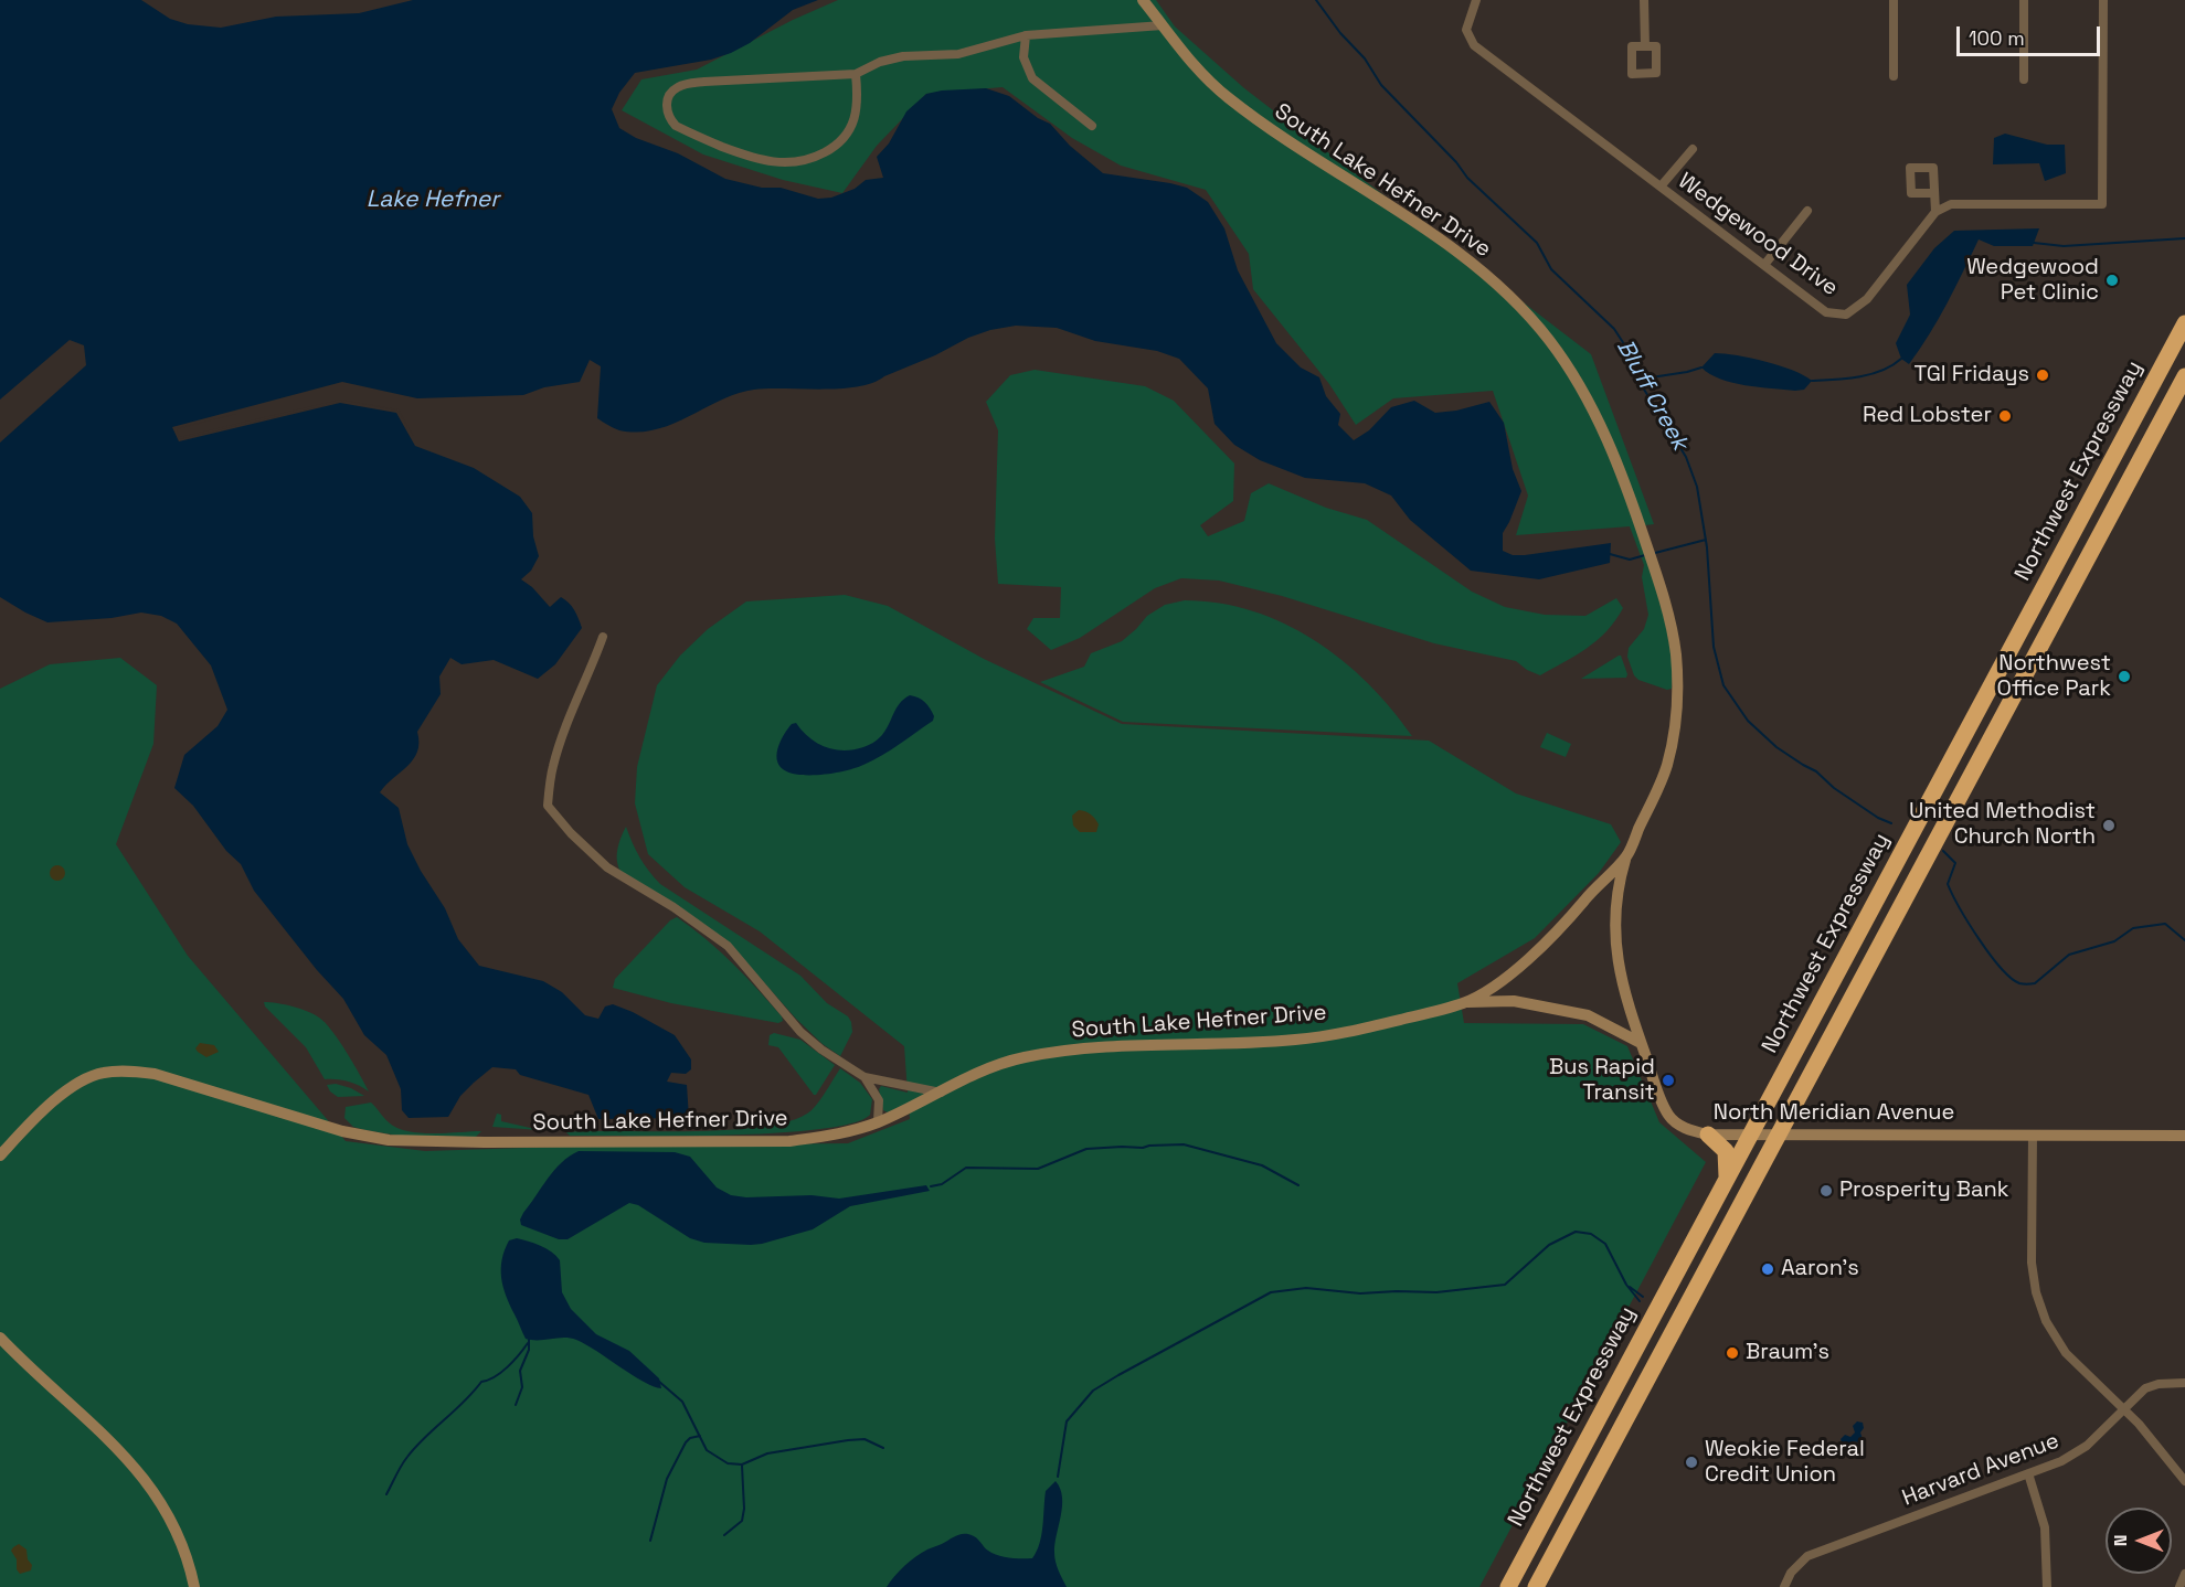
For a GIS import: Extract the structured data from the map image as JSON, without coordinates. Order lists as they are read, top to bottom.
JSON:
{
  "streets": {
    "highway": ["Northwest Expressway"],
    "street": [
      "South Lake Hefner Drive",
      "Wedgewood Drive",
      "North Meridian Avenue",
      "Harvard Avenue"
    ]
  },
  "crossings": [
    ["South Lake Hefner Drive", "North Meridian Avenue"],
    ["Northwest Expressway", "North Meridian Avenue"]
  ],
  "water": ["Lake Hefner", "Bluff Creek"],
  "places": [
    "Wedgewood Pet Clinic",
    "TGI Fridays",
    "Red Lobster",
    "Northwest Office Park",
    "United Methodist Church North",
    "Bus Rapid Transit",
    "Prosperity Bank",
    "Aaron's",
    "Braum's",
    "Weokie Federal Credit Union"
  ],
  "scale_bar": "100 m",
  "north": "left"
}
